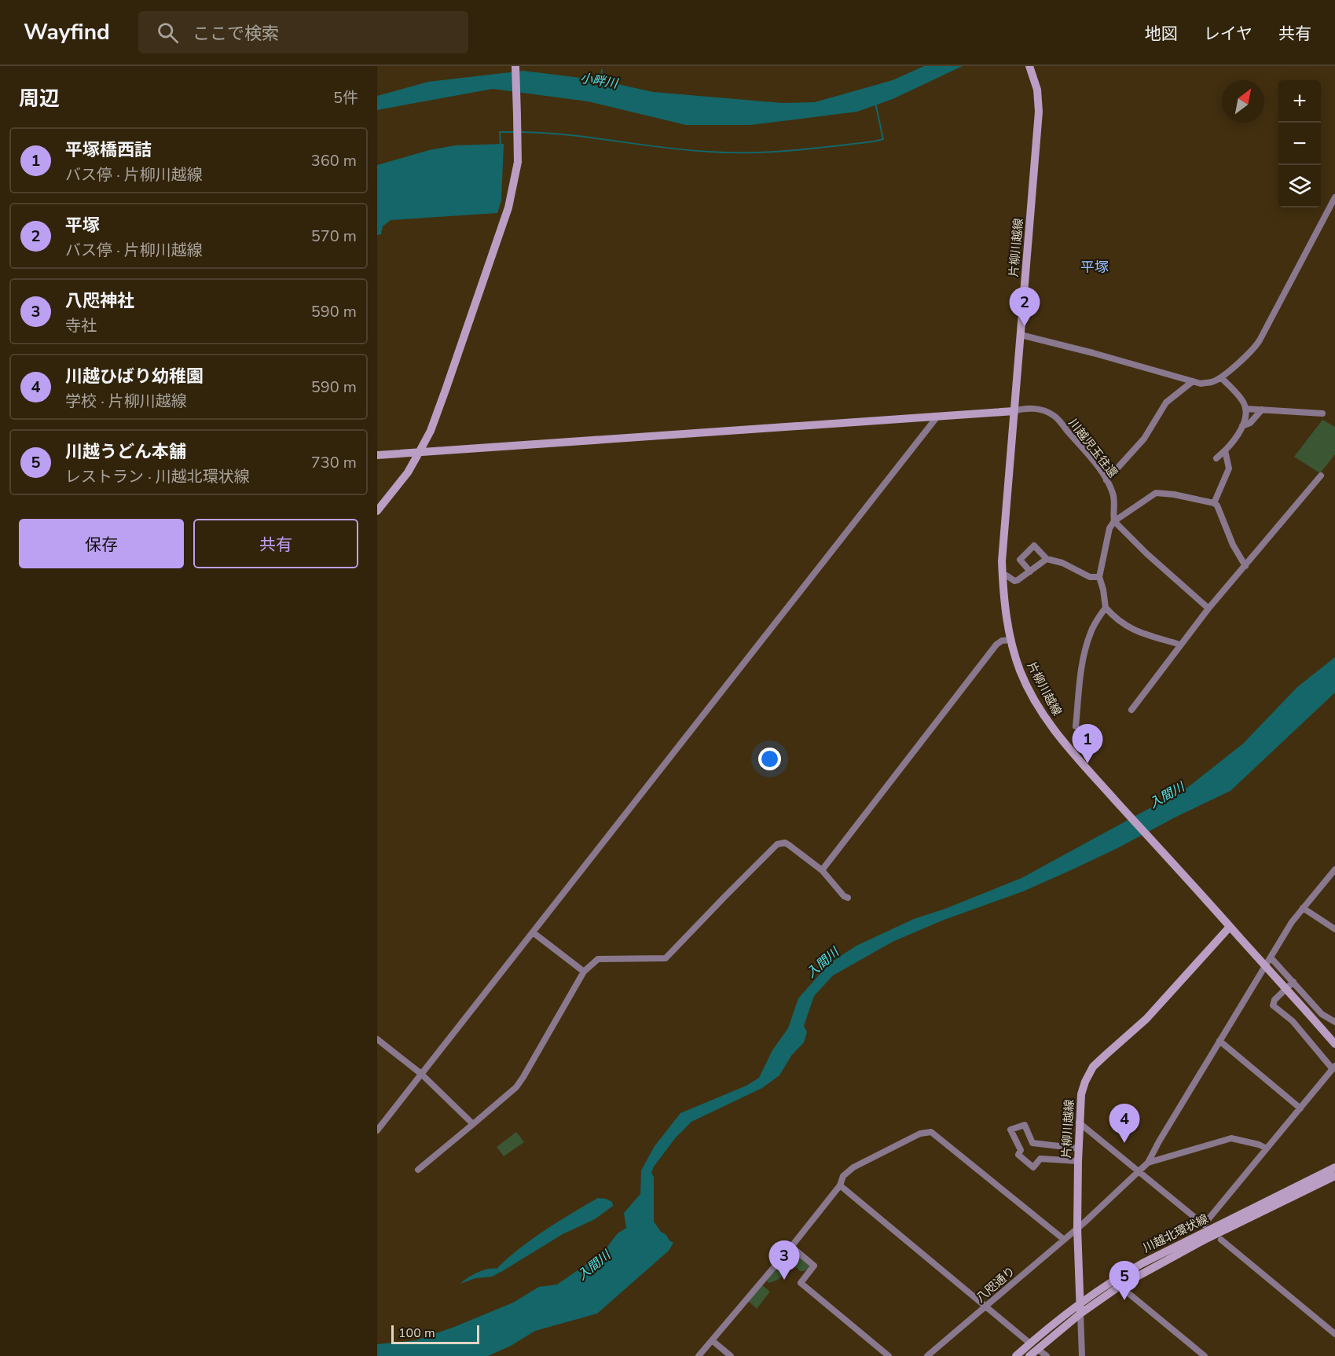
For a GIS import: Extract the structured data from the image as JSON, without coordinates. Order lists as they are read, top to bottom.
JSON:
{
  "streets": {
    "main road": ["片柳川越線", "川越北環状線"],
    "street": ["川越児玉往還", "八咫通り"]
  },
  "crossings": [
    ["片柳川越線", "川越児玉往還"],
    ["片柳川越線", "川越北環状線"],
    ["片柳川越線", "八咫通り"]
  ],
  "districts": ["平塚"],
  "water": ["小畔川", "入間川"],
  "scale_bar": "100 m",
  "north": "top right",
  "page": {
    "header": "Wayfind",
    "search": "ここで検索",
    "nav": ["地図", "レイヤ", "共有"],
    "heading": ["周辺", "5件"],
    "map_buttons": ["+", "−"],
    "list": [
      {
        "mark": "1",
        "name": "平塚橋西詰",
        "note": "バス停 · 片柳川越線",
        "value": "360 m"
      },
      {
        "mark": "2",
        "name": "平塚",
        "note": "バス停 · 片柳川越線",
        "value": "570 m"
      },
      {
        "mark": "3",
        "name": "八咫神社",
        "note": "寺社",
        "value": "590 m"
      },
      {
        "mark": "4",
        "name": "川越ひばり幼稚園",
        "note": "学校 · 片柳川越線",
        "value": "590 m"
      },
      {
        "mark": "5",
        "name": "川越うどん本舗",
        "note": "レストラン · 川越北環状線",
        "value": "730 m"
      }
    ],
    "pins": [
      "2",
      "1",
      "4",
      "3",
      "5"
    ],
    "buttons": ["保存", "共有"],
    "scale": "100 m"
  }
}
